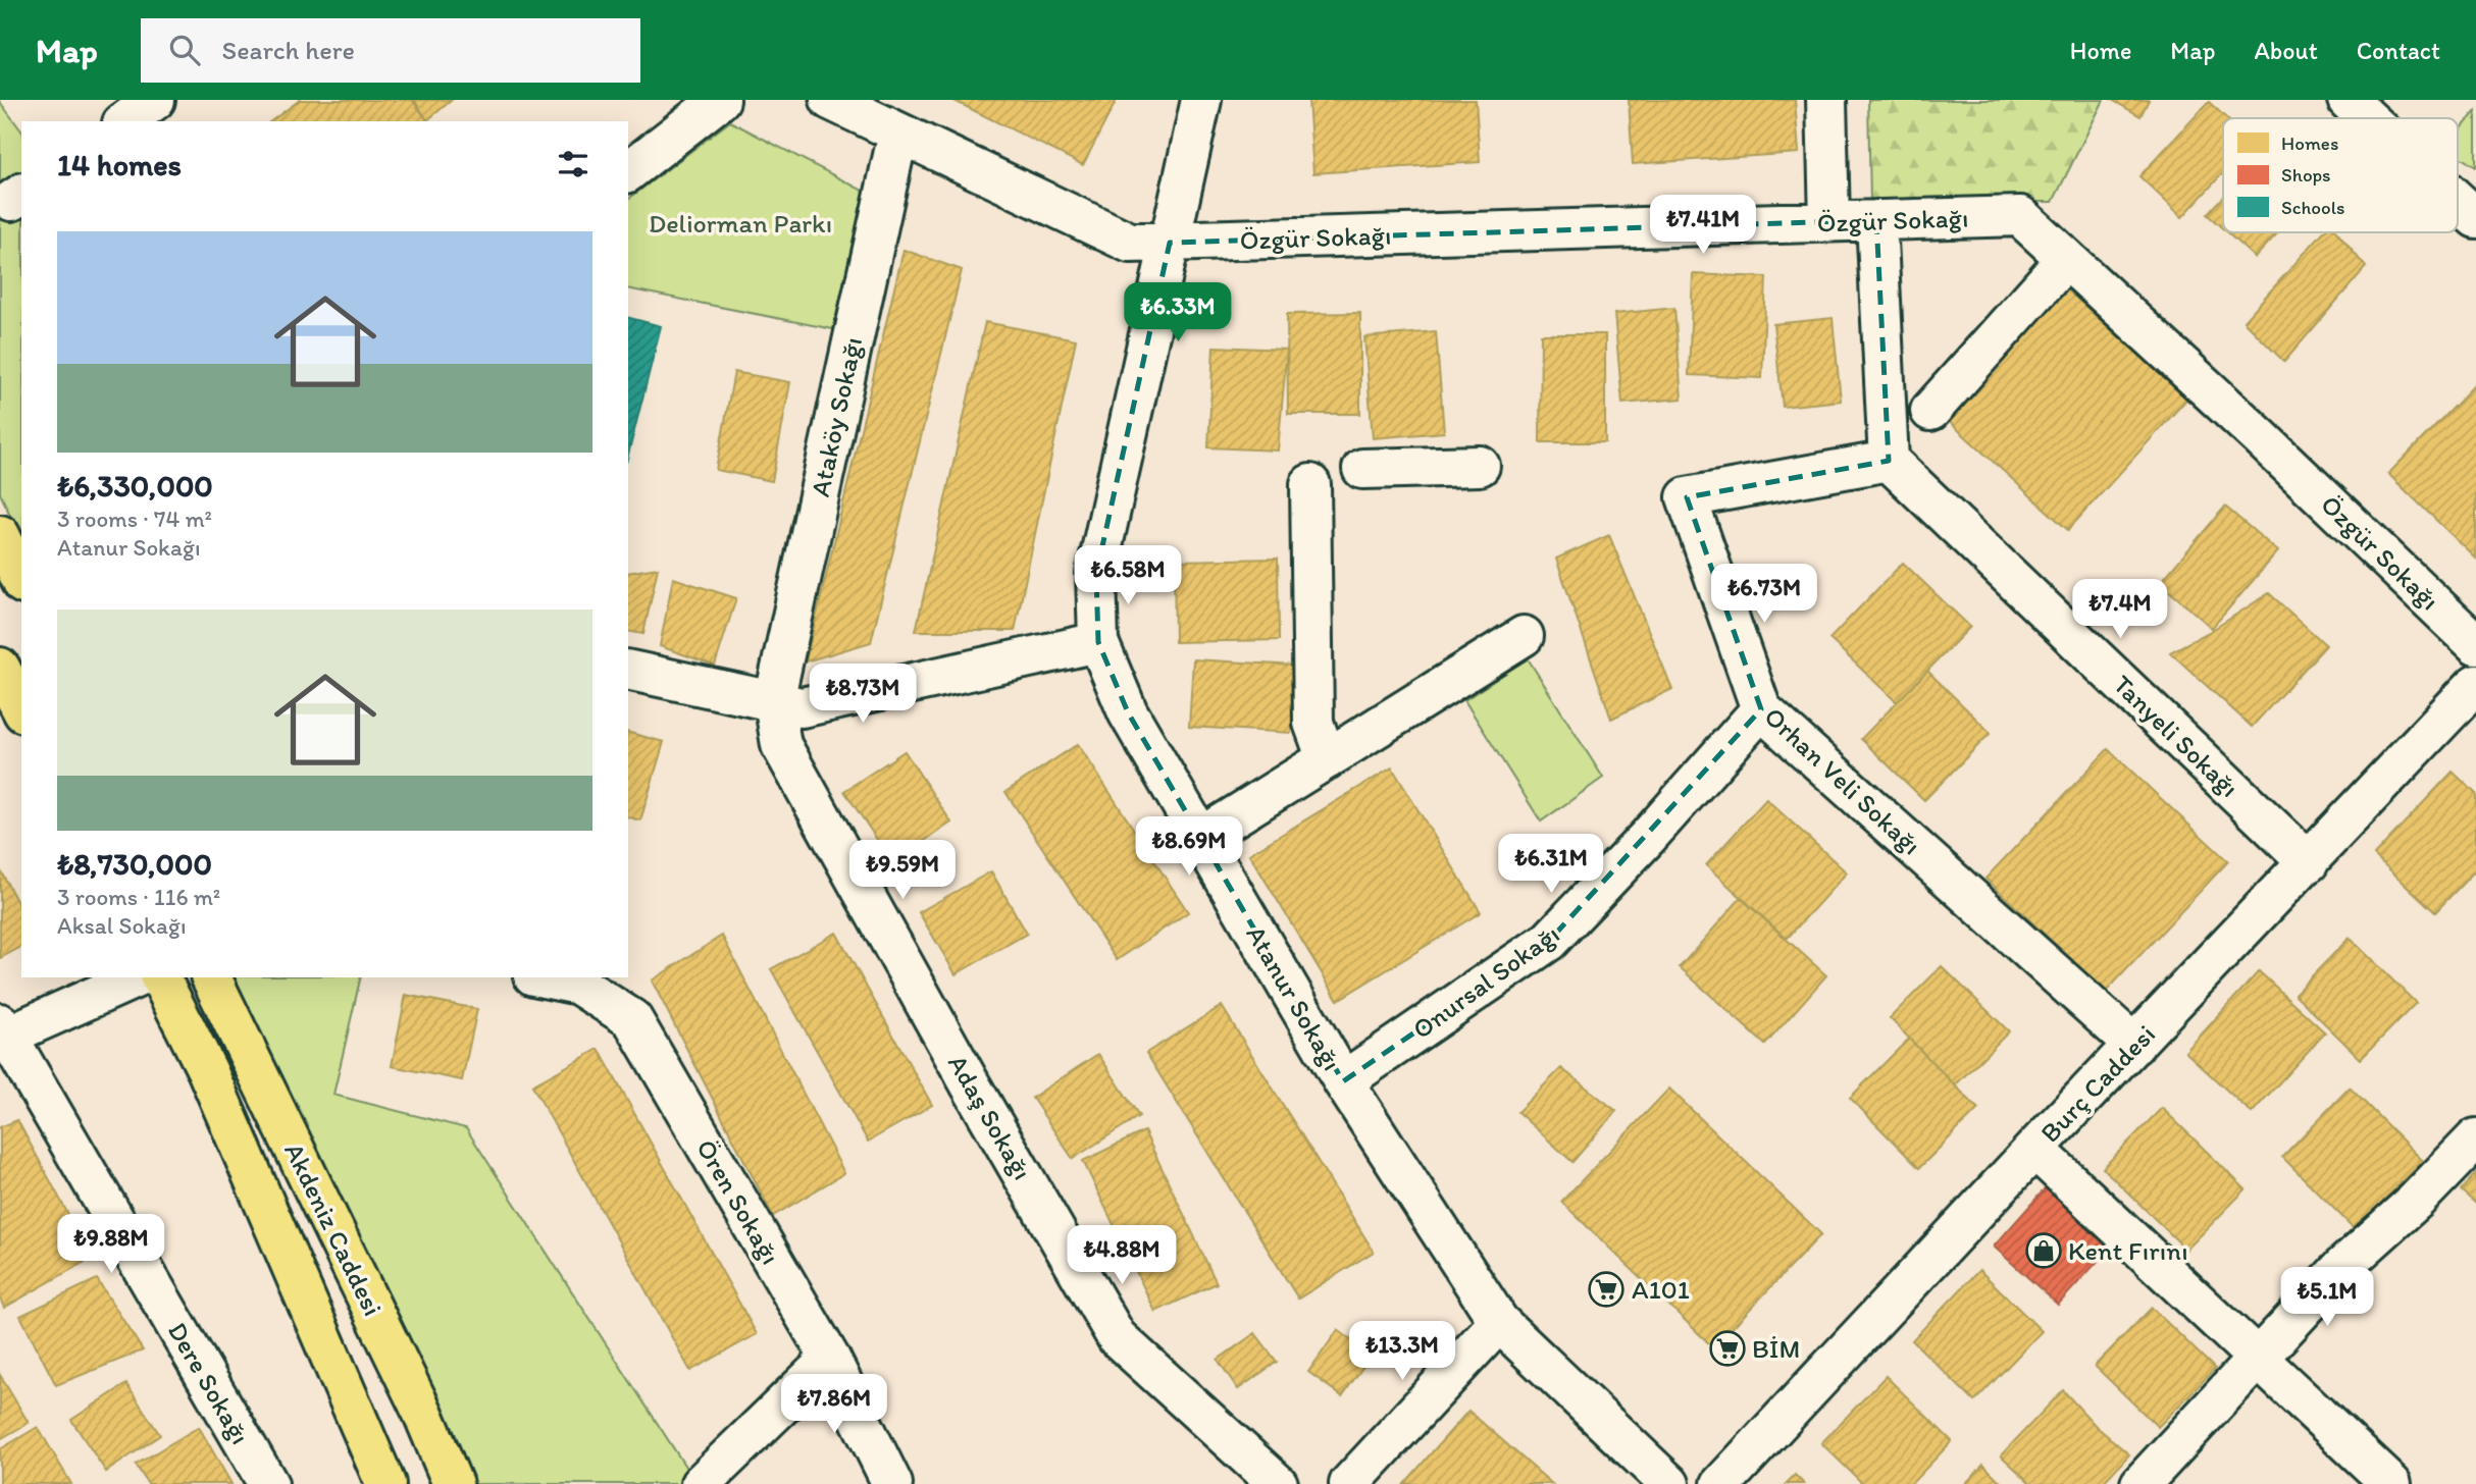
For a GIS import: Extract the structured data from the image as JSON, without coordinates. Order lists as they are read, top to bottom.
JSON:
{
  "streets": {
    "main road": ["Akdeniz Caddesi"],
    "street": [
      "Özgür Sokağı",
      "Ataköy Sokağı",
      "Tanyeli Sokağı",
      "Orhan Veli Sokağı",
      "Onursal Sokağı",
      "Atanur Sokağı",
      "Burç Caddesi",
      "Adaş Sokağı",
      "Ören Sokağı",
      "Dere Sokağı"
    ]
  },
  "crossings": [
    ["Özgür Sokağı", "Ataköy Sokağı"],
    ["Özgür Sokağı", "Atanur Sokağı"],
    ["Ataköy Sokağı", "Adaş Sokağı"],
    ["Tanyeli Sokağı", "Orhan Veli Sokağı"],
    ["Tanyeli Sokağı", "Burç Caddesi"],
    ["Orhan Veli Sokağı", "Onursal Sokağı"],
    ["Orhan Veli Sokağı", "Burç Caddesi"],
    ["Onursal Sokağı", "Atanur Sokağı"]
  ],
  "parks": ["Deliorman Parkı"],
  "places": {
    "shop": ["Kent Fırını"],
    "supermarket": ["A101", "BİM"]
  },
  "legend": ["Homes", "Shops", "Schools"],
  "page": {
    "header": "Map",
    "search": "Search here",
    "nav": [
      "Home",
      "Map",
      "About",
      "Contact"
    ],
    "heading": "14 homes",
    "price": [
      "₺7.41M",
      "₺6.33M",
      "₺6.58M",
      "₺6.73M",
      "₺7.4M",
      "₺8.73M",
      "₺8.69M",
      "₺6.31M",
      "₺9.59M",
      "₺9.88M",
      "₺4.88M",
      "₺5.1M",
      "₺13.3M",
      "₺7.86M"
    ],
    "list": [
      {
        "name": "₺6,330,000",
        "note": "3 rooms · 74 m² · Atanur Sokağı"
      },
      {
        "name": "₺8,730,000",
        "note": "3 rooms · 116 m² · Aksal Sokağı"
      }
    ]
  }
}
